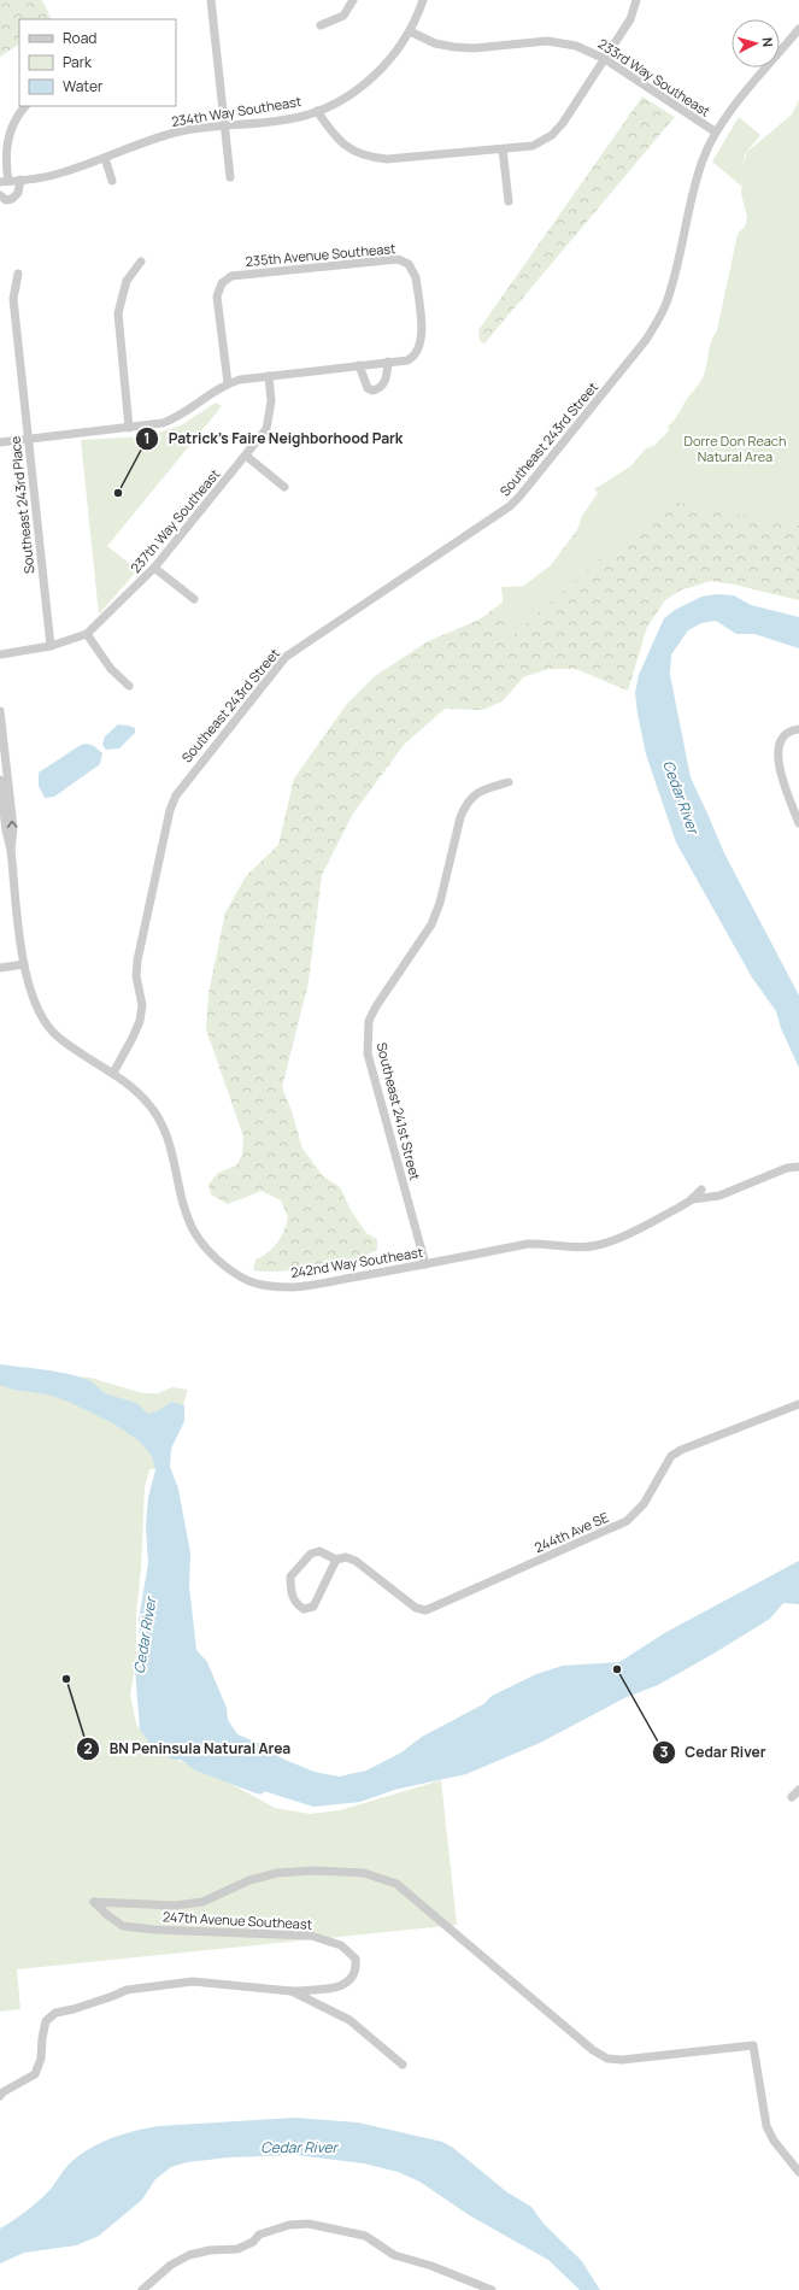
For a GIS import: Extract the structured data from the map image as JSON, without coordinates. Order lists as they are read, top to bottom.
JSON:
{
  "streets": {
    "street": [
      "233rd Way Southeast",
      "234th Way Southeast",
      "235th Avenue Southeast",
      "Southeast 243rd Street",
      "Southeast 243rd Place",
      "237th Way Southeast",
      "Southeast 241st Street",
      "242nd Way Southeast",
      "244th Ave SE",
      "247th Avenue Southeast"
    ]
  },
  "crossings": [
    ["233rd Way Southeast", "234th Way Southeast"],
    ["233rd Way Southeast", "Southeast 243rd Street"],
    ["Southeast 243rd Street", "242nd Way Southeast"],
    ["Southeast 243rd Place", "237th Way Southeast"],
    ["Southeast 241st Street", "242nd Way Southeast"]
  ],
  "water": ["Cedar River"],
  "parks": ["Dorre Don Reach Natural Area"],
  "places": ["Patrick's Faire Neighborhood Park", "Cedar River", "BN Peninsula Natural Area"],
  "legend": ["Road", "Park", "Water"],
  "north": "right"
}
